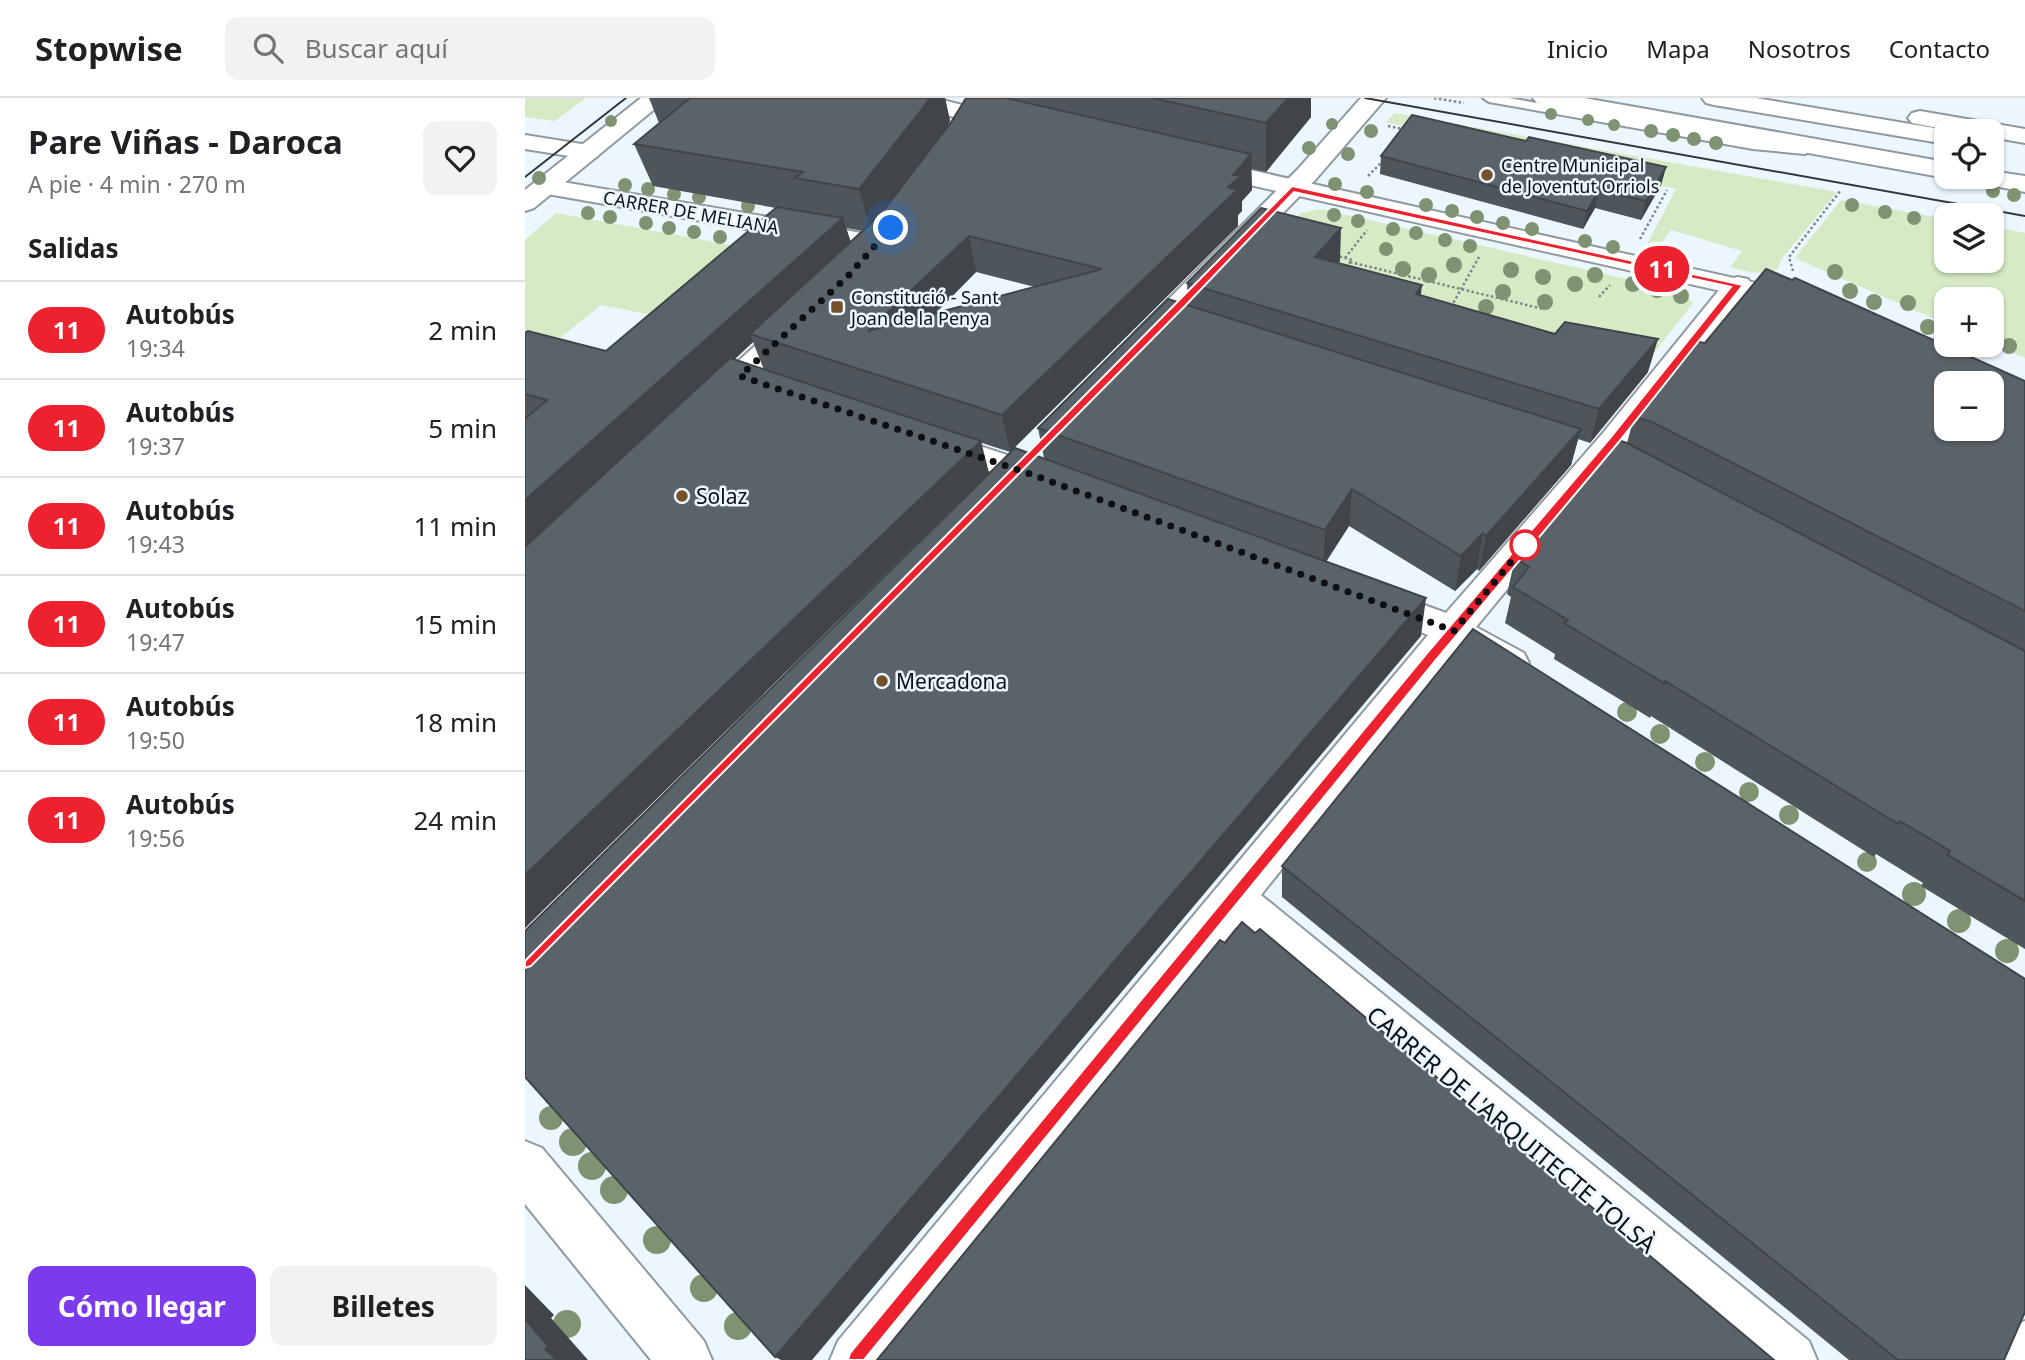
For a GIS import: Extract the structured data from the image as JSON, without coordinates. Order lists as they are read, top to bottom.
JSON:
{
  "streets": {
    "street": ["CARRER DE MELIANA", "CARRER DE L'ARQUITECTE TOLSÀ"]
  },
  "places": {
    "other": ["Centre Municipal de Joventut Orriols", "Solaz", "Mercadona"],
    "transit": ["Constitució - Sant Joan de la Penya"]
  },
  "lines": ["bus line 11"],
  "page": {
    "header": "Stopwise",
    "search": "Buscar aquí",
    "nav": [
      "Inicio",
      "Mapa",
      "Nosotros",
      "Contacto"
    ],
    "heading": [
      ["Pare Viñas - Daroca", "A pie · 4 min · 270 m"],
      "Salidas"
    ],
    "on_map": "11",
    "map_buttons": ["+", "−"],
    "list": [
      {
        "mark": "11",
        "name": "Autobús",
        "note": "19:34",
        "value": "2 min"
      },
      {
        "mark": "11",
        "name": "Autobús",
        "note": "19:37",
        "value": "5 min"
      },
      {
        "mark": "11",
        "name": "Autobús",
        "note": "19:43",
        "value": "11 min"
      },
      {
        "mark": "11",
        "name": "Autobús",
        "note": "19:47",
        "value": "15 min"
      },
      {
        "mark": "11",
        "name": "Autobús",
        "note": "19:50",
        "value": "18 min"
      },
      {
        "mark": "11",
        "name": "Autobús",
        "note": "19:56",
        "value": "24 min"
      }
    ],
    "buttons": ["Cómo llegar", "Billetes"]
  }
}
